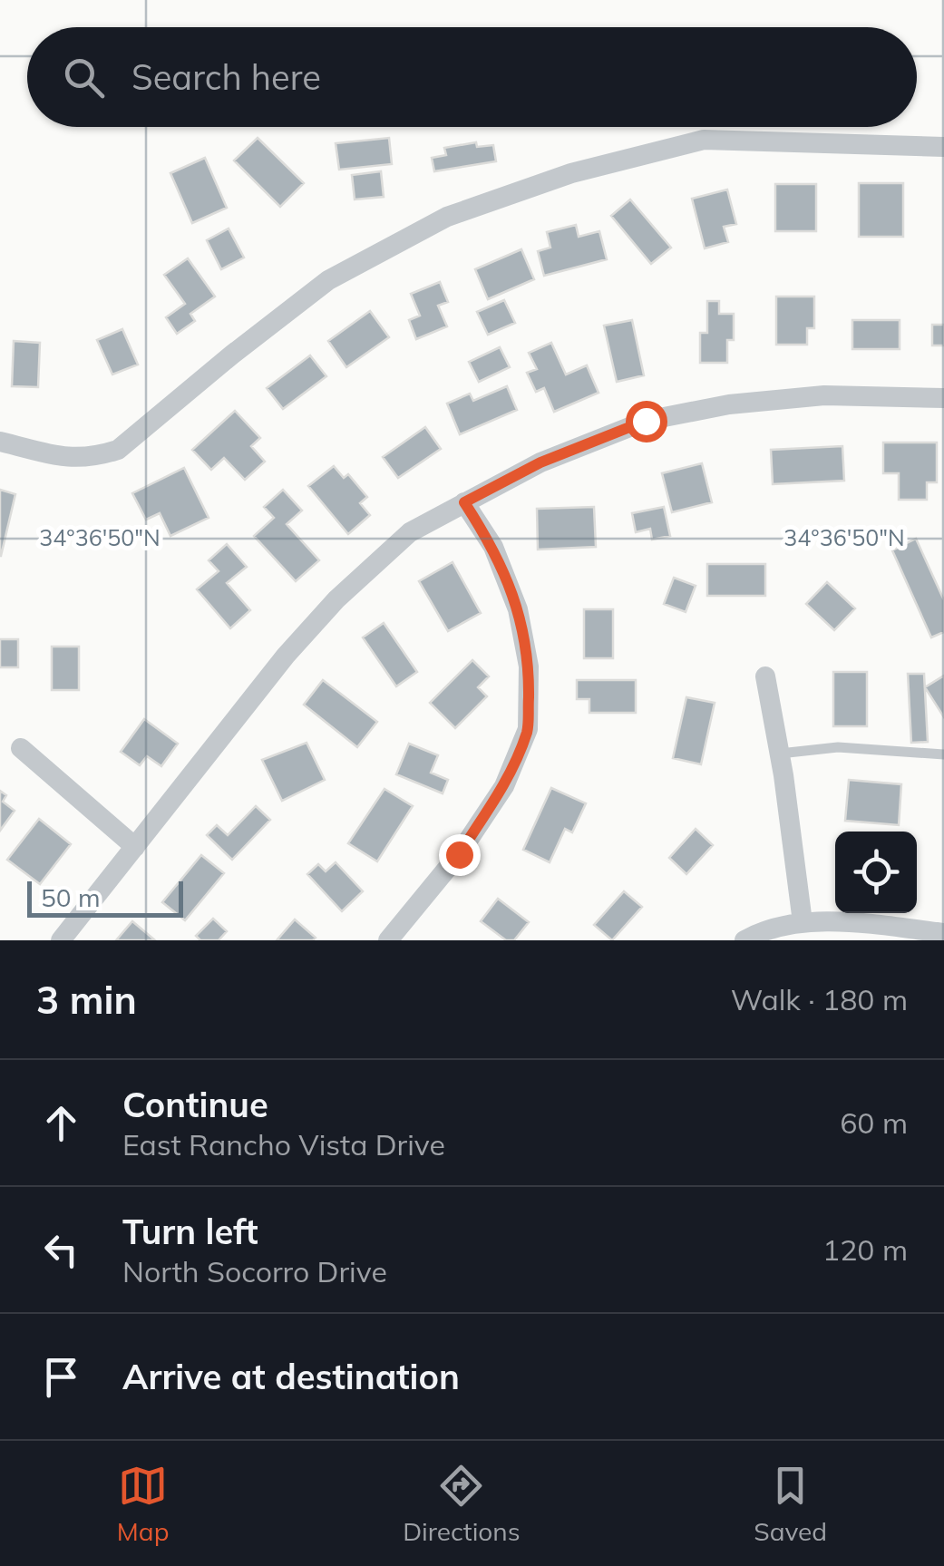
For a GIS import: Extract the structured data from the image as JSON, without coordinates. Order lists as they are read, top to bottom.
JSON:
{
  "scale_bar": "50 m",
  "page": {
    "search": "Search here",
    "scale": "50 m",
    "heading": ["3 min", "Walk · 180 m"],
    "list": [
      ["Continue", "East Rancho Vista Drive", "60 m"],
      ["Turn left", "North Socorro Drive", "120 m"],
      "Arrive at destination"
    ],
    "nav": ["Map", "Directions", "Saved"]
  },
  "coordinates": ["34°36'50\"N"]
}
